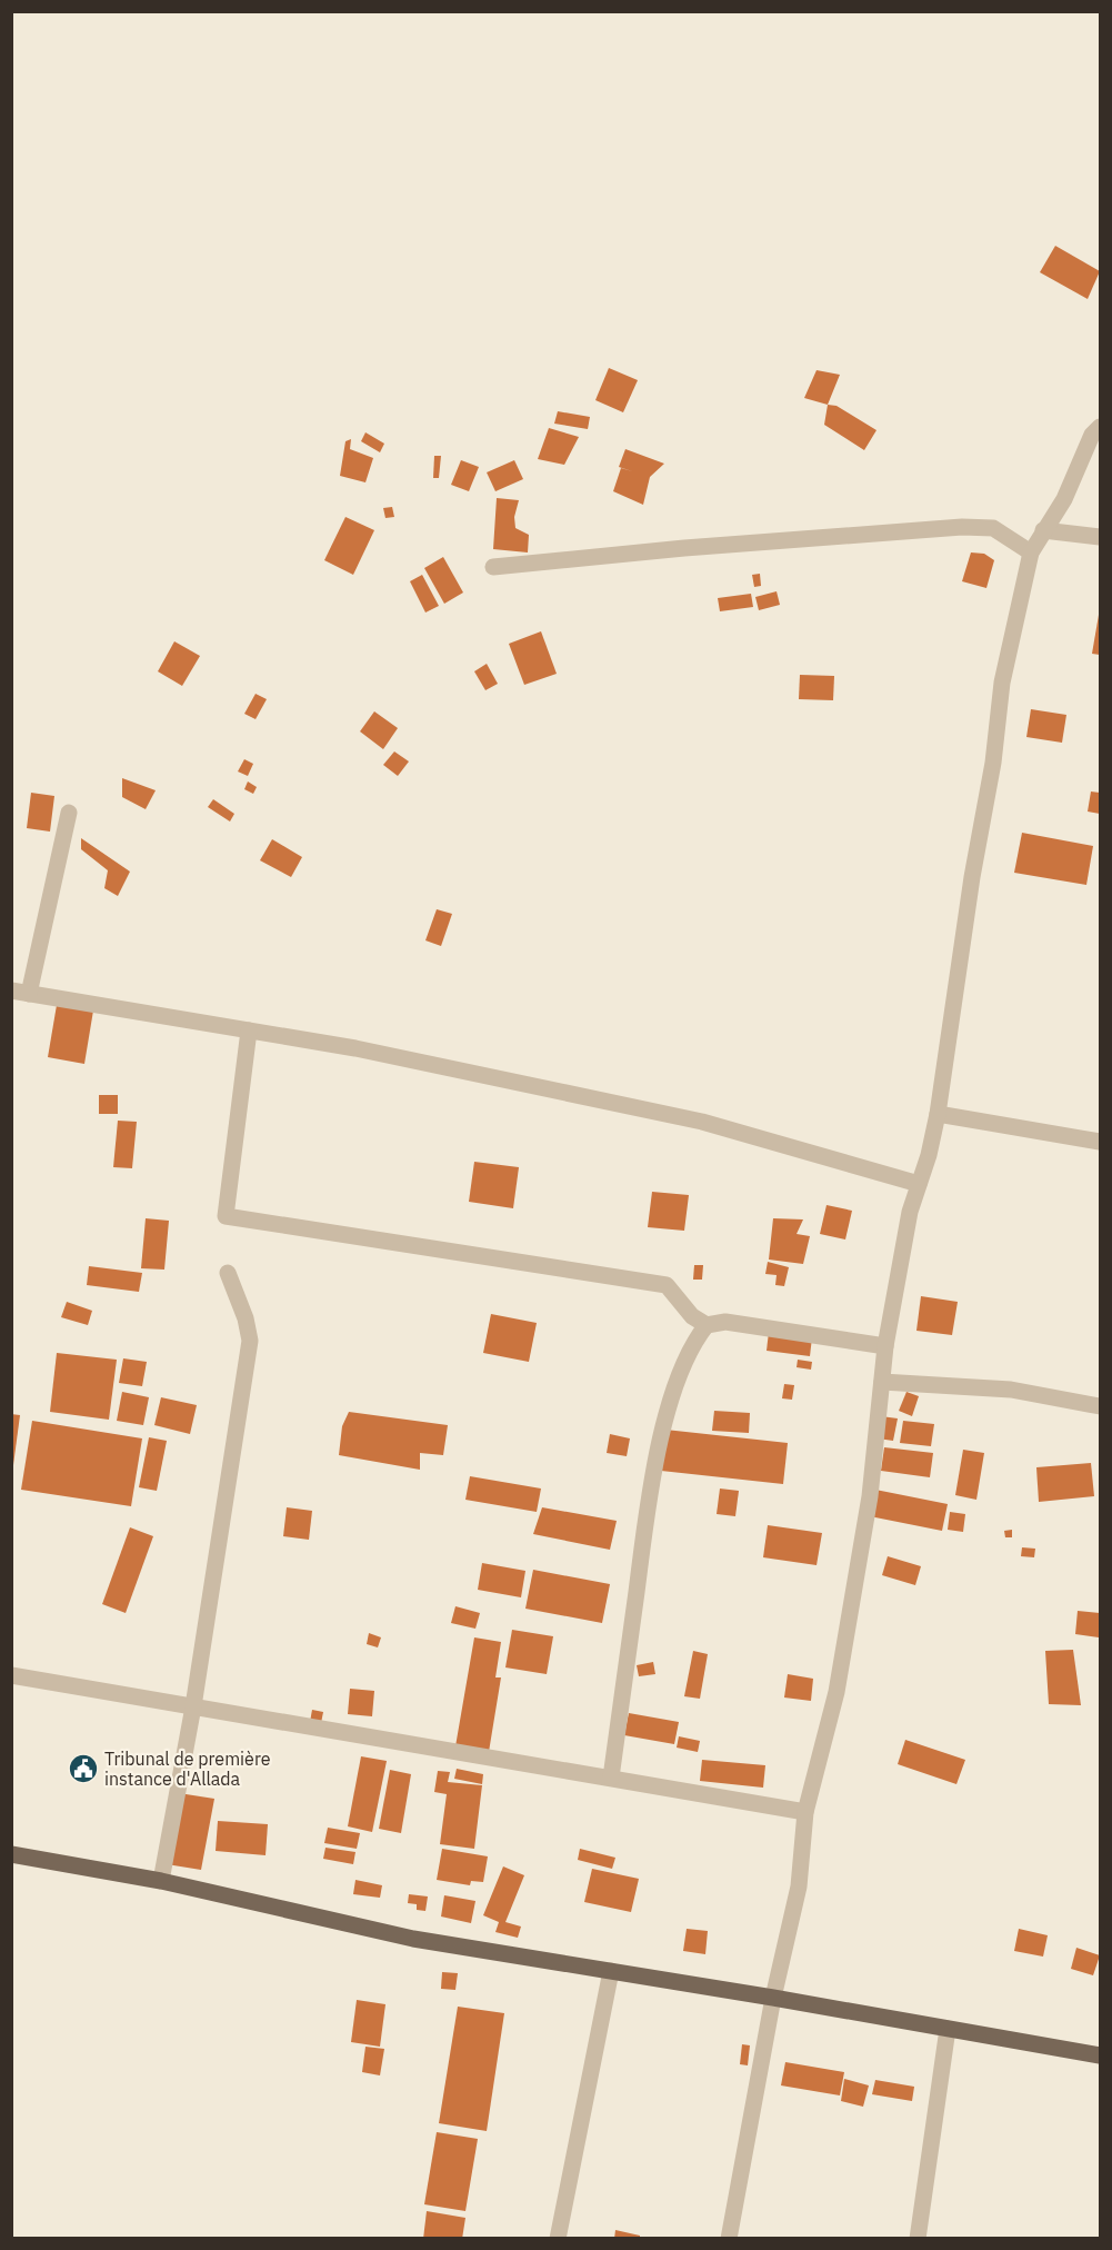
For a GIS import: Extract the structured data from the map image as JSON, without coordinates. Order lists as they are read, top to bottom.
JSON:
{
  "places": {
    "public building": ["Tribunal de première instance d'Allada"]
  }
}
